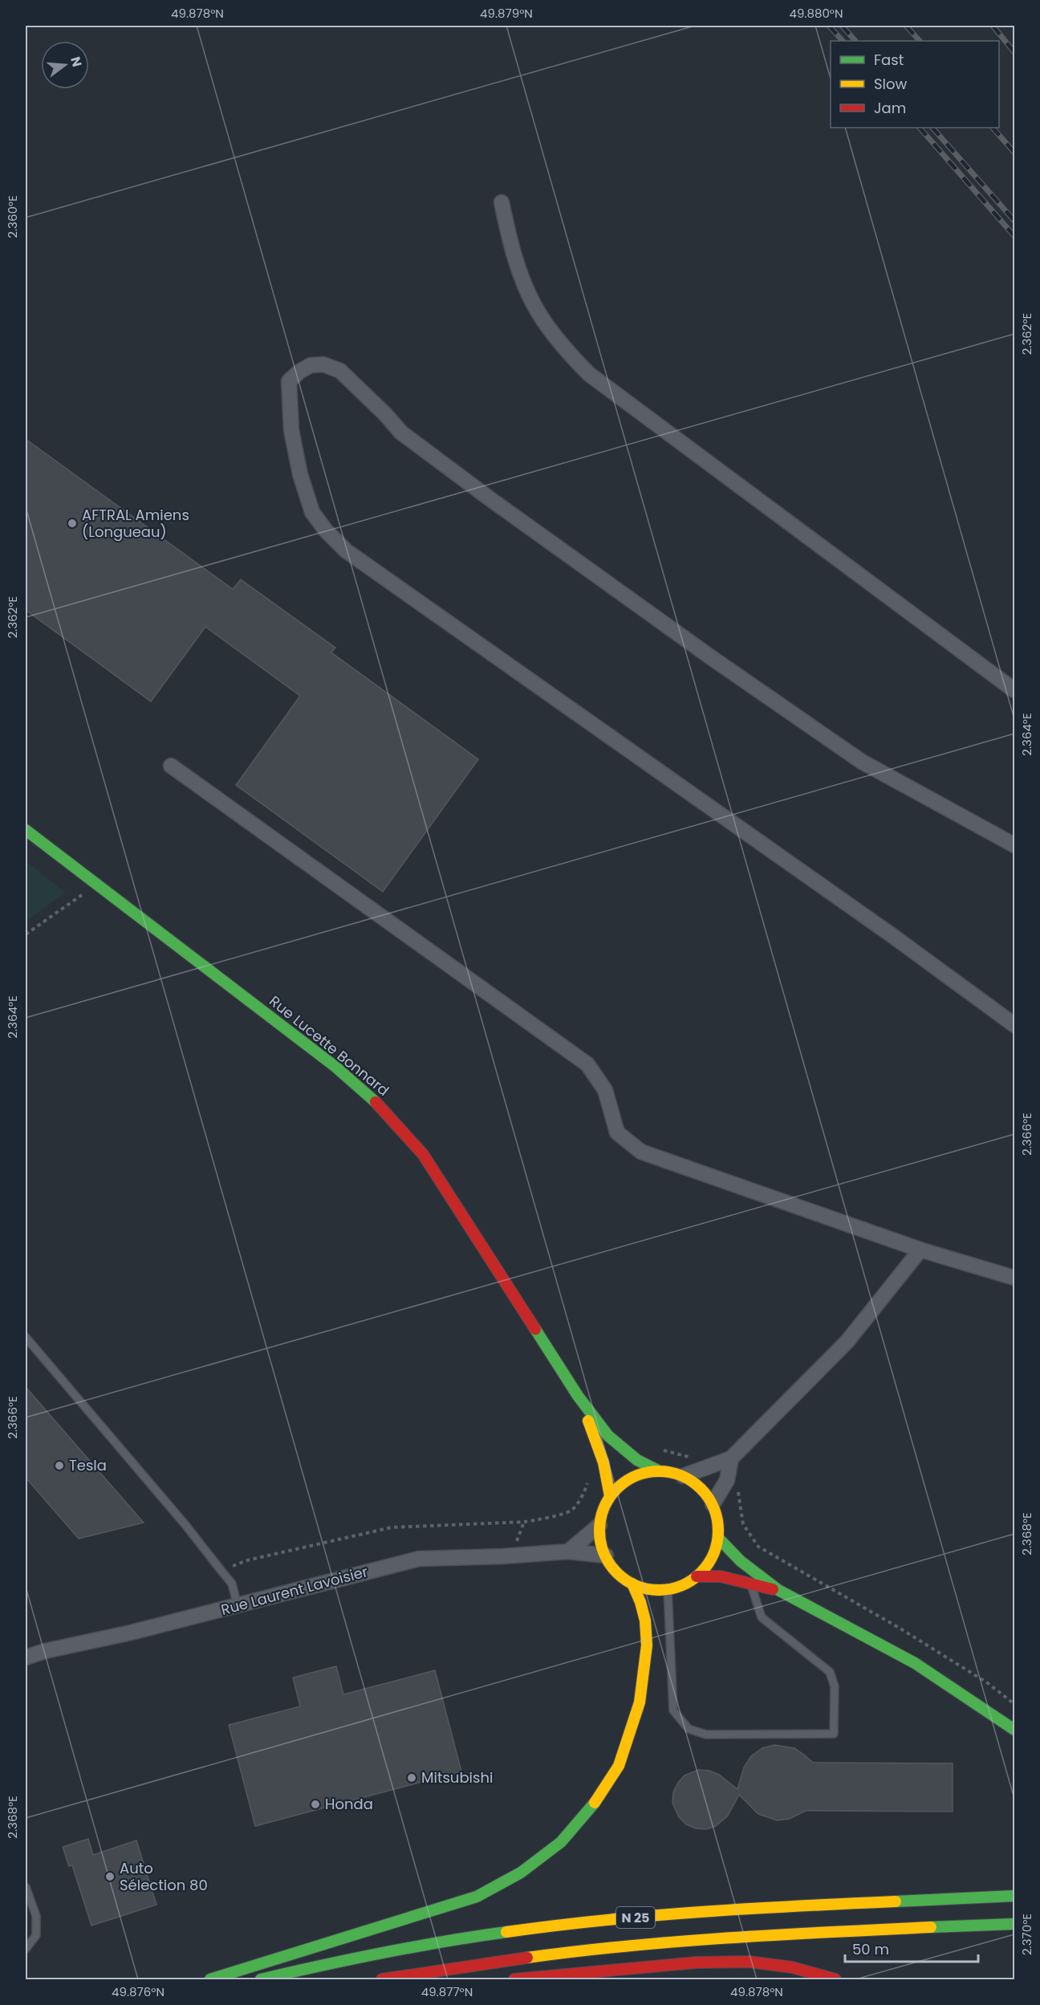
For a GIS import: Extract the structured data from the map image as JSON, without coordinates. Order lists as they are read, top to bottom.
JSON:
{
  "streets": {
    "main road": ["Rue Lucette Bonnard", "N 25"],
    "street": ["Rue Laurent Lavoisier"]
  },
  "crossings": [
    ["Rue Lucette Bonnard", "Rue Laurent Lavoisier"]
  ],
  "places": [
    "AFTRAL Amiens (Longueau)",
    "Tesla",
    "Mitsubishi",
    "Honda",
    "Auto Sélection 80"
  ],
  "legend": ["Fast", "Slow", "Jam"],
  "scale_bar": "50 m",
  "north": "right",
  "coordinates": [
    "49.878°N",
    "49.879°N",
    "49.880°N",
    "2.360°E",
    "2.362°E",
    "2.364°E",
    "2.366°E",
    "2.368°E",
    "2.370°E",
    "49.876°N",
    "49.877°N"
  ]
}
